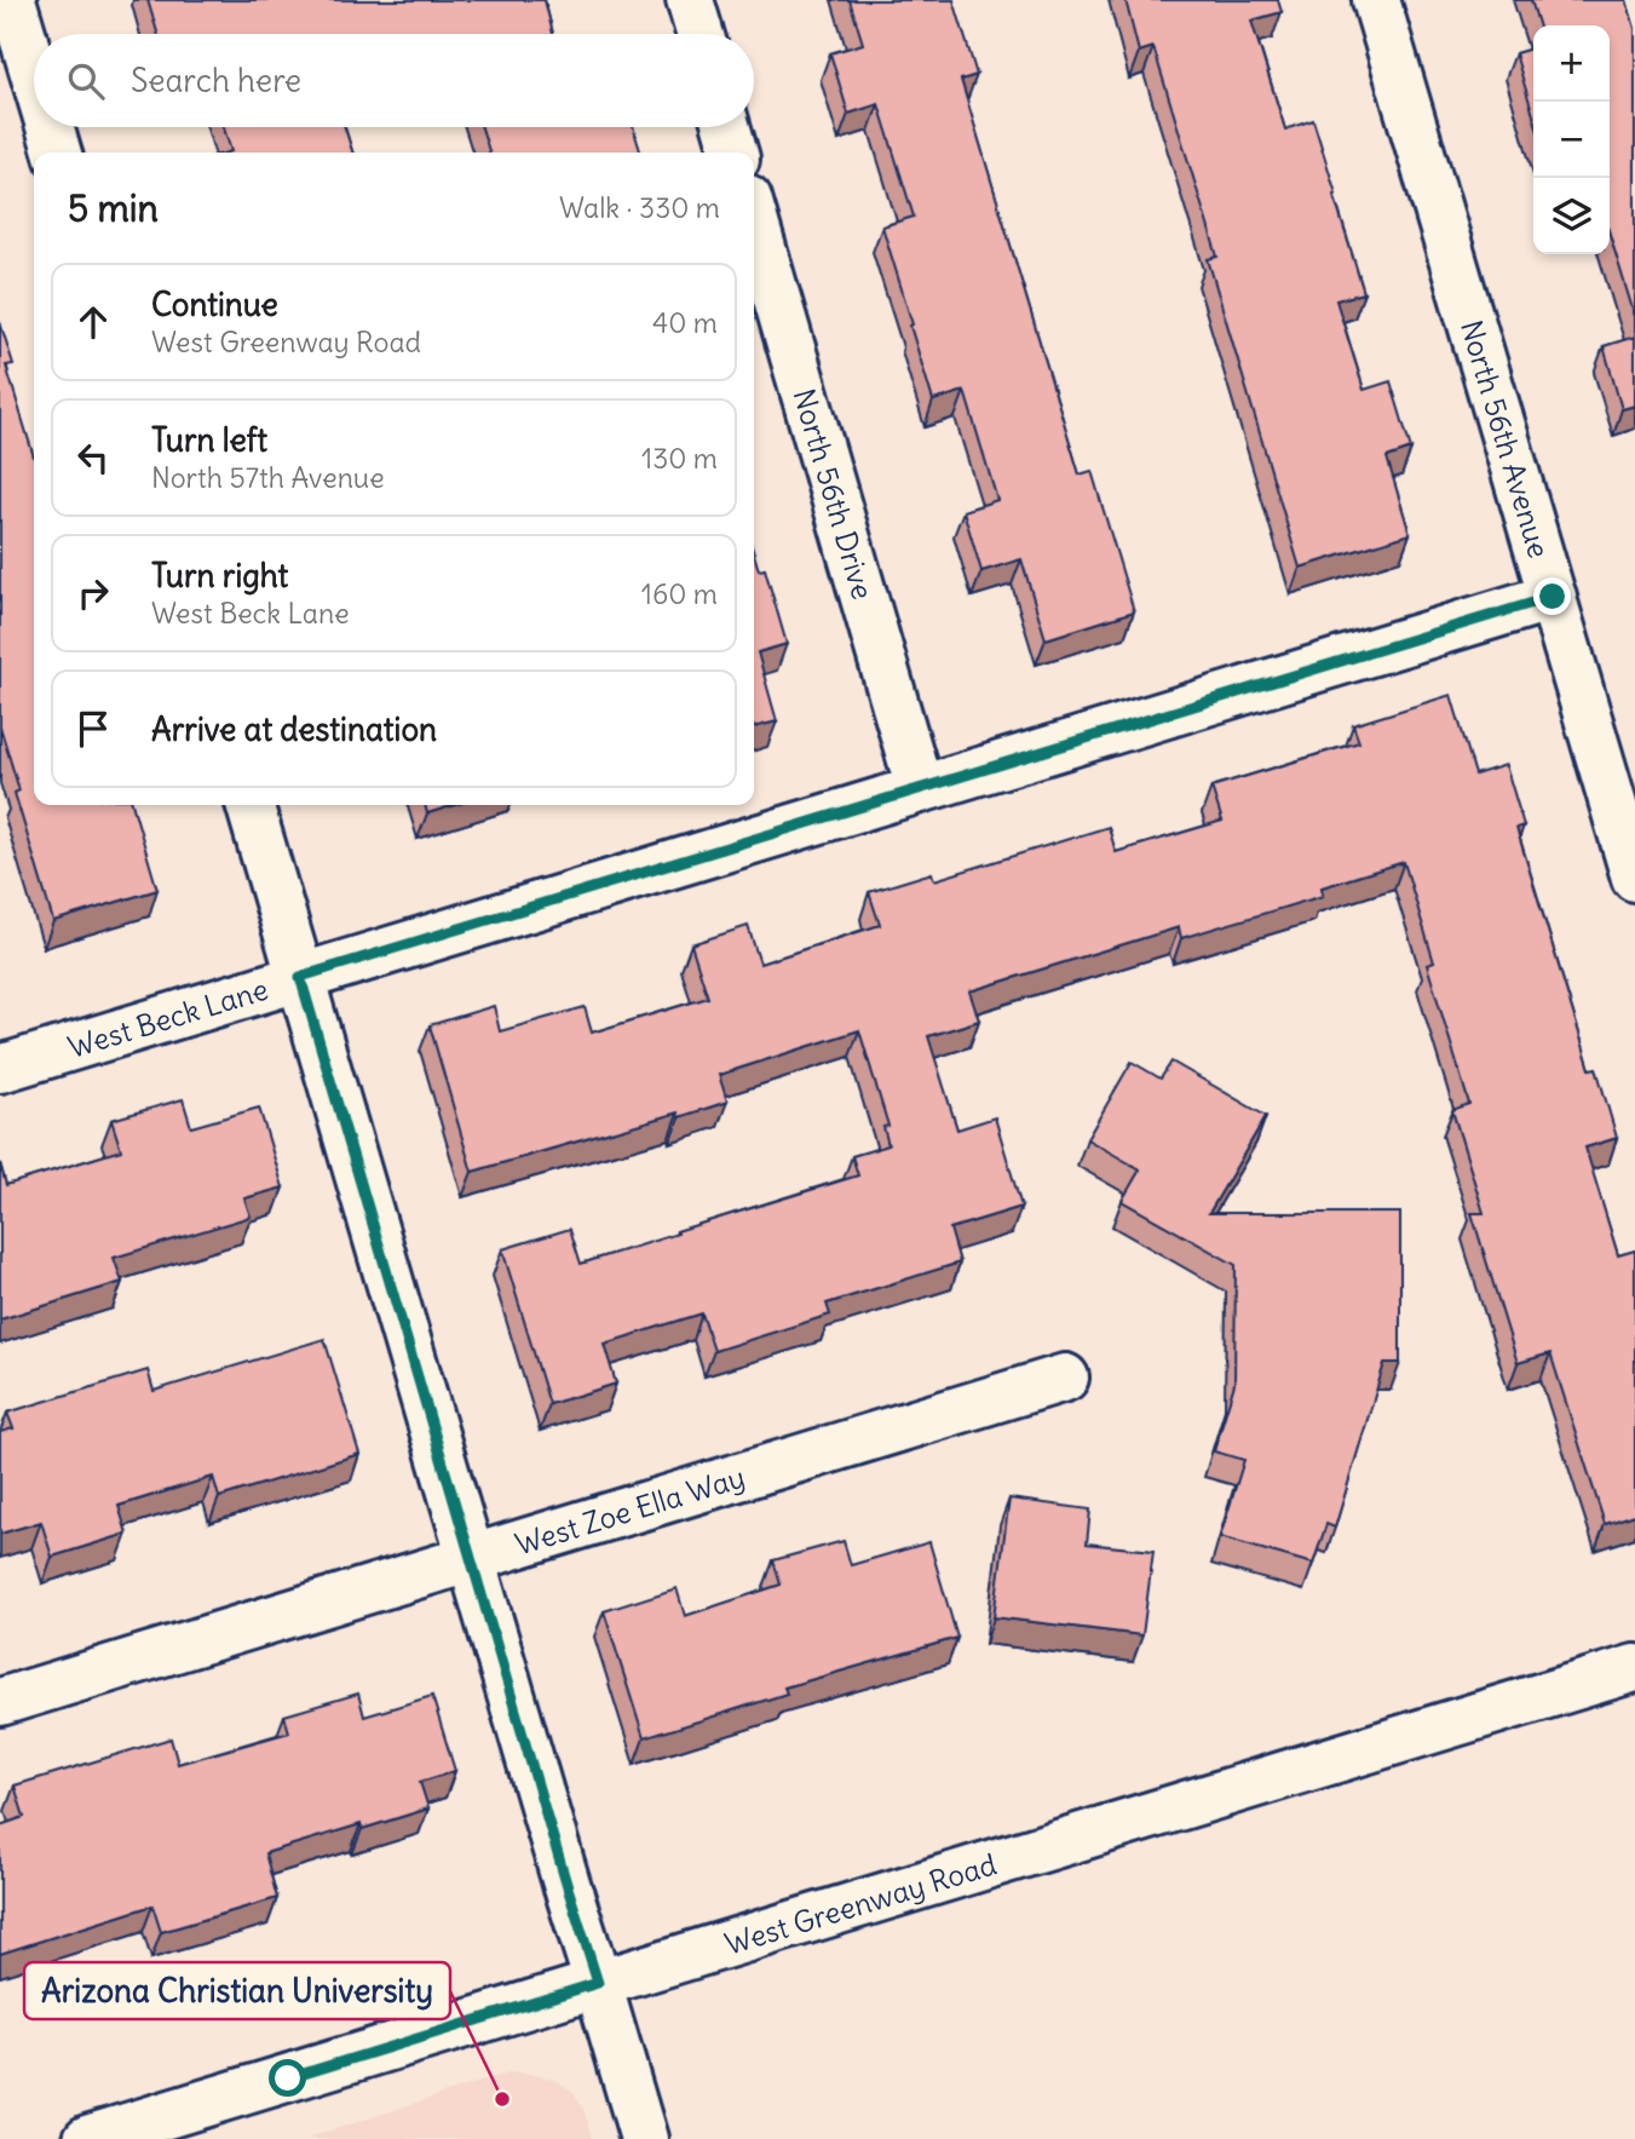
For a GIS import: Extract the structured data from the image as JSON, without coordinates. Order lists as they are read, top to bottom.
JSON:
{
  "streets": {
    "street": [
      "North 56th Avenue",
      "North 56th Drive",
      "West Beck Lane",
      "West Zoe Ella Way",
      "West Greenway Road"
    ]
  },
  "crossings": [
    ["North 56th Avenue", "West Beck Lane"],
    ["North 56th Drive", "West Beck Lane"]
  ],
  "places": ["Arizona Christian University"],
  "page": {
    "map_buttons": ["+", "−"],
    "search": "Search here",
    "heading": ["5 min", "Walk · 330 m"],
    "list": [
      ["Continue", "West Greenway Road", "40 m"],
      ["Turn left", "North 57th Avenue", "130 m"],
      ["Turn right", "West Beck Lane", "160 m"],
      "Arrive at destination"
    ]
  }
}
